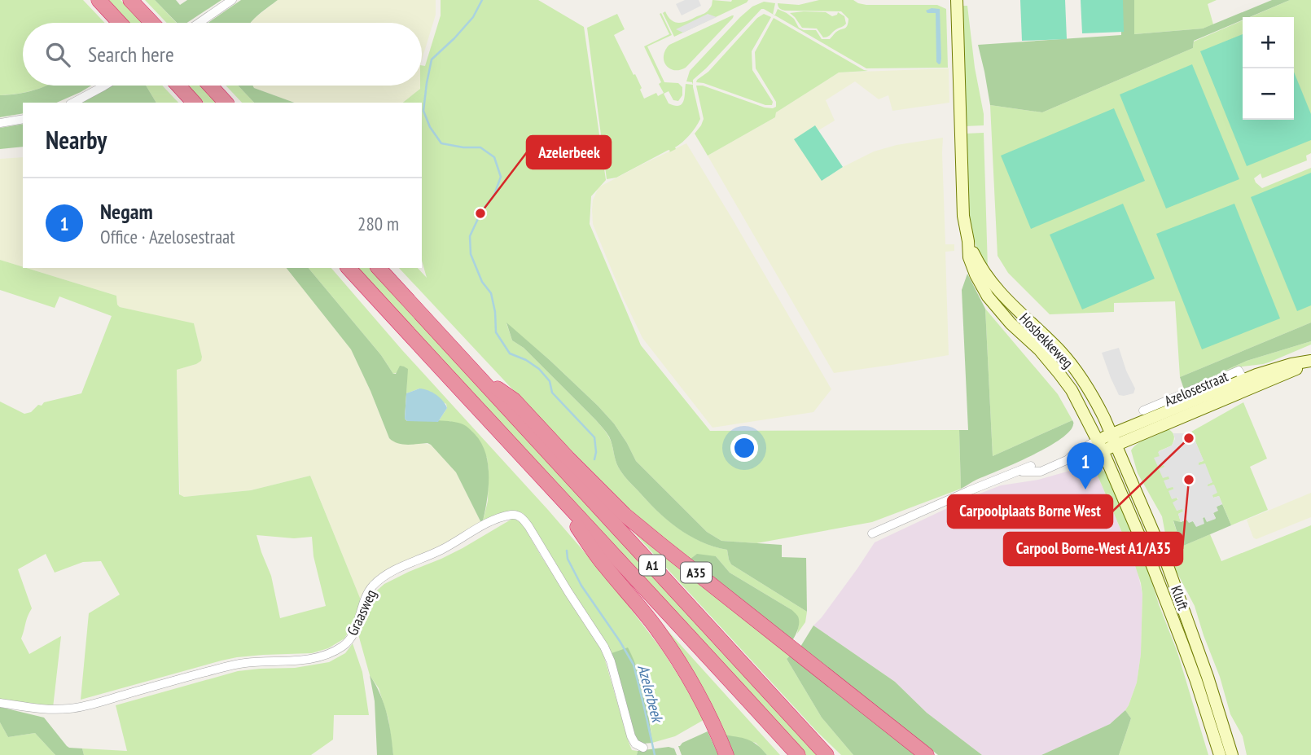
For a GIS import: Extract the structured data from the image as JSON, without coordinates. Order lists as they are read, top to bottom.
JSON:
{
  "streets": {
    "highway": ["A1", "A35"],
    "main road": ["Hosbekkeweg", "Azelosestraat", "Kluft"],
    "street": ["Graasweg"]
  },
  "crossings": [
    ["Hosbekkeweg", "Azelosestraat"],
    ["Hosbekkeweg", "Kluft"],
    ["Azelosestraat", "Kluft"],
    ["A1", "A35"]
  ],
  "water": ["Azelerbeek"],
  "places": ["Azelerbeek", "Carpoolplaats Borne West", "Carpool Borne-West A1/A35"],
  "page": {
    "map_buttons": ["+", "−"],
    "search": "Search here",
    "heading": "Nearby",
    "list": [
      {
        "mark": "1",
        "name": "Negam",
        "note": "Office · Azelosestraat",
        "value": "280 m"
      }
    ],
    "pins": "1"
  }
}
